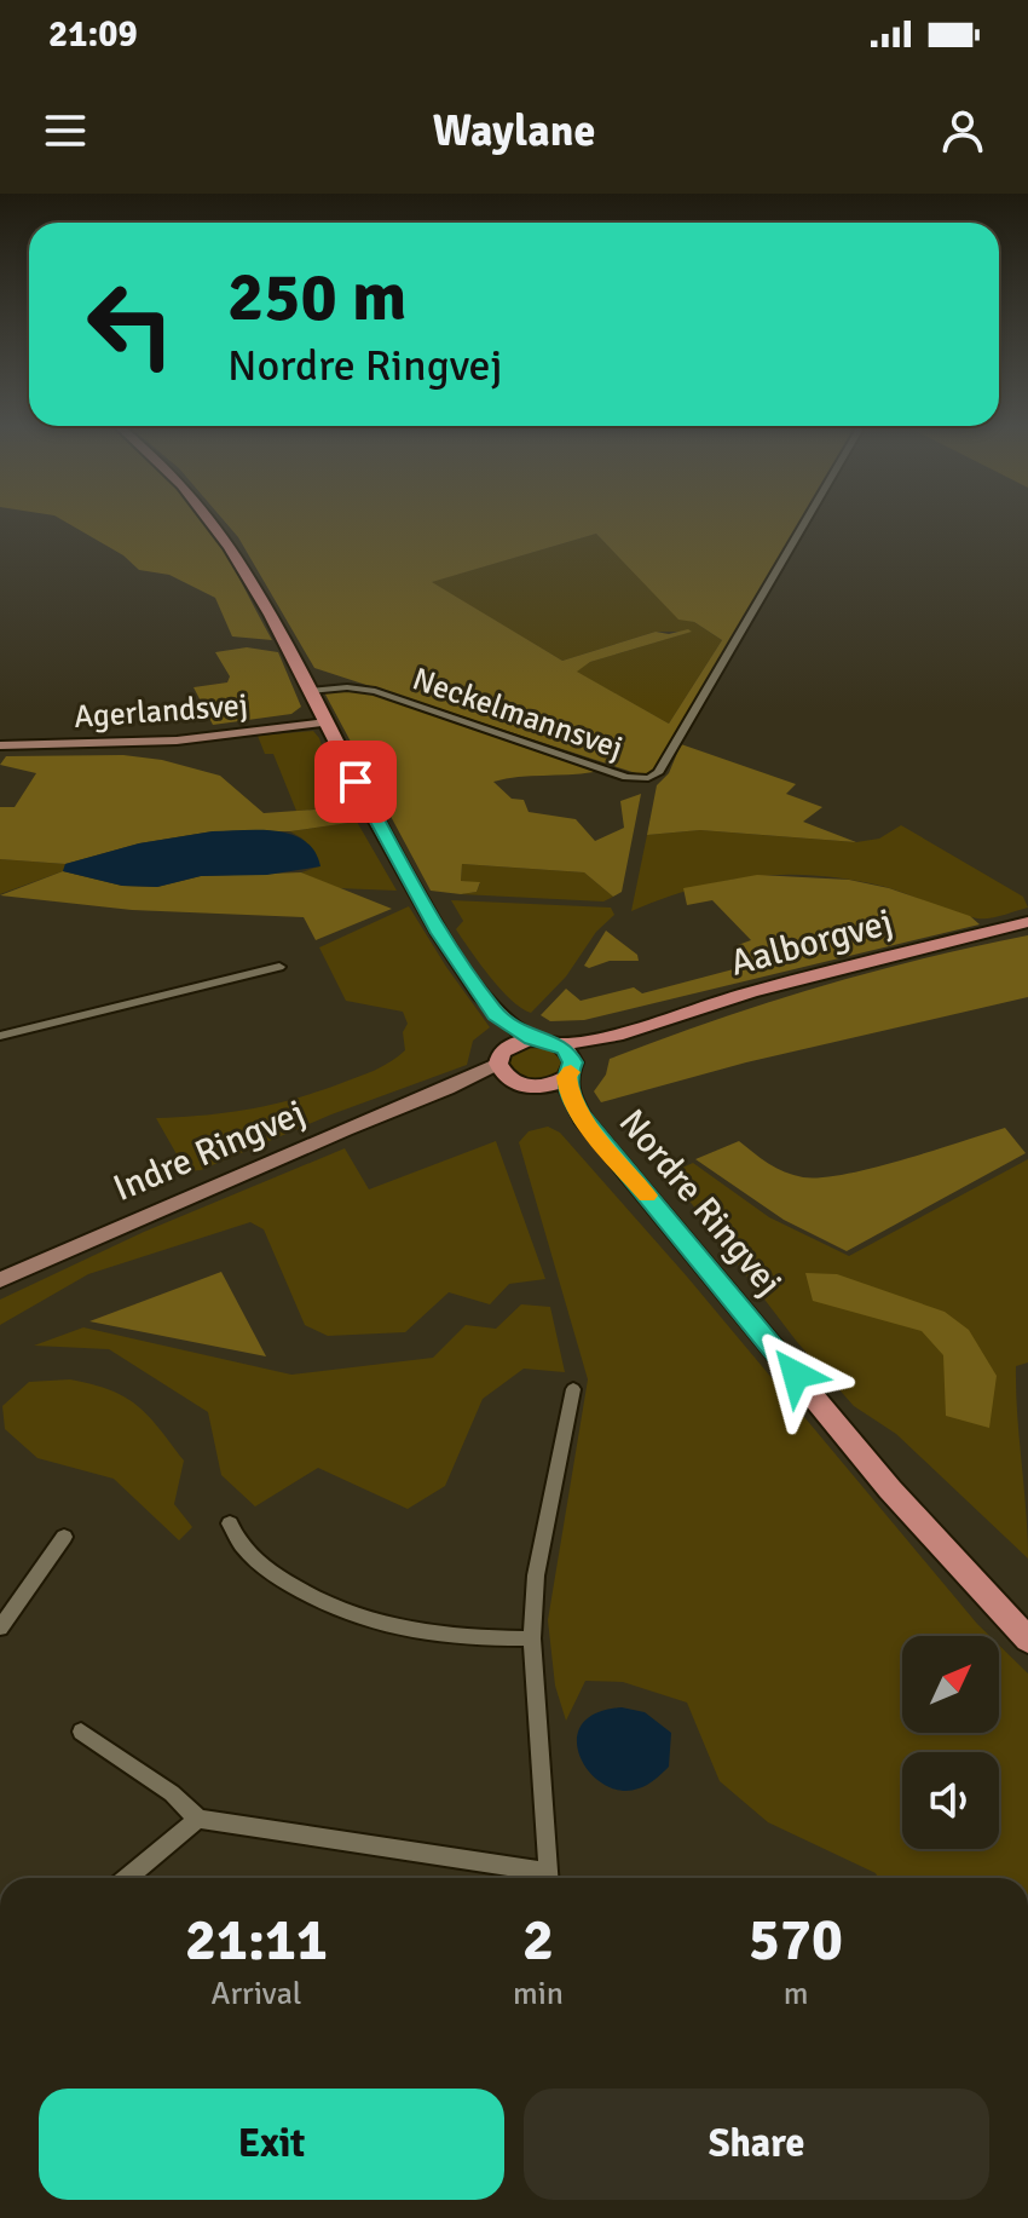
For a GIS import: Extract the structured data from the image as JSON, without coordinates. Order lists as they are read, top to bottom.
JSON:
{
  "streets": {
    "main road": ["Aalborgvej", "Nordre Ringvej"],
    "street": ["Agerlandsvej", "Neckelmannsvej", "Indre Ringvej"]
  },
  "crossings": [
    ["Aalborgvej", "Nordre Ringvej"]
  ],
  "north": "top right",
  "page": {
    "status": "21:09",
    "header": "Waylane",
    "turn": ["250 m", "Nordre Ringvej"],
    "eta": [
      "21:11",
      "Arrival",
      "2",
      "min",
      "570",
      "m"
    ],
    "buttons": ["Exit", "Share"]
  }
}
